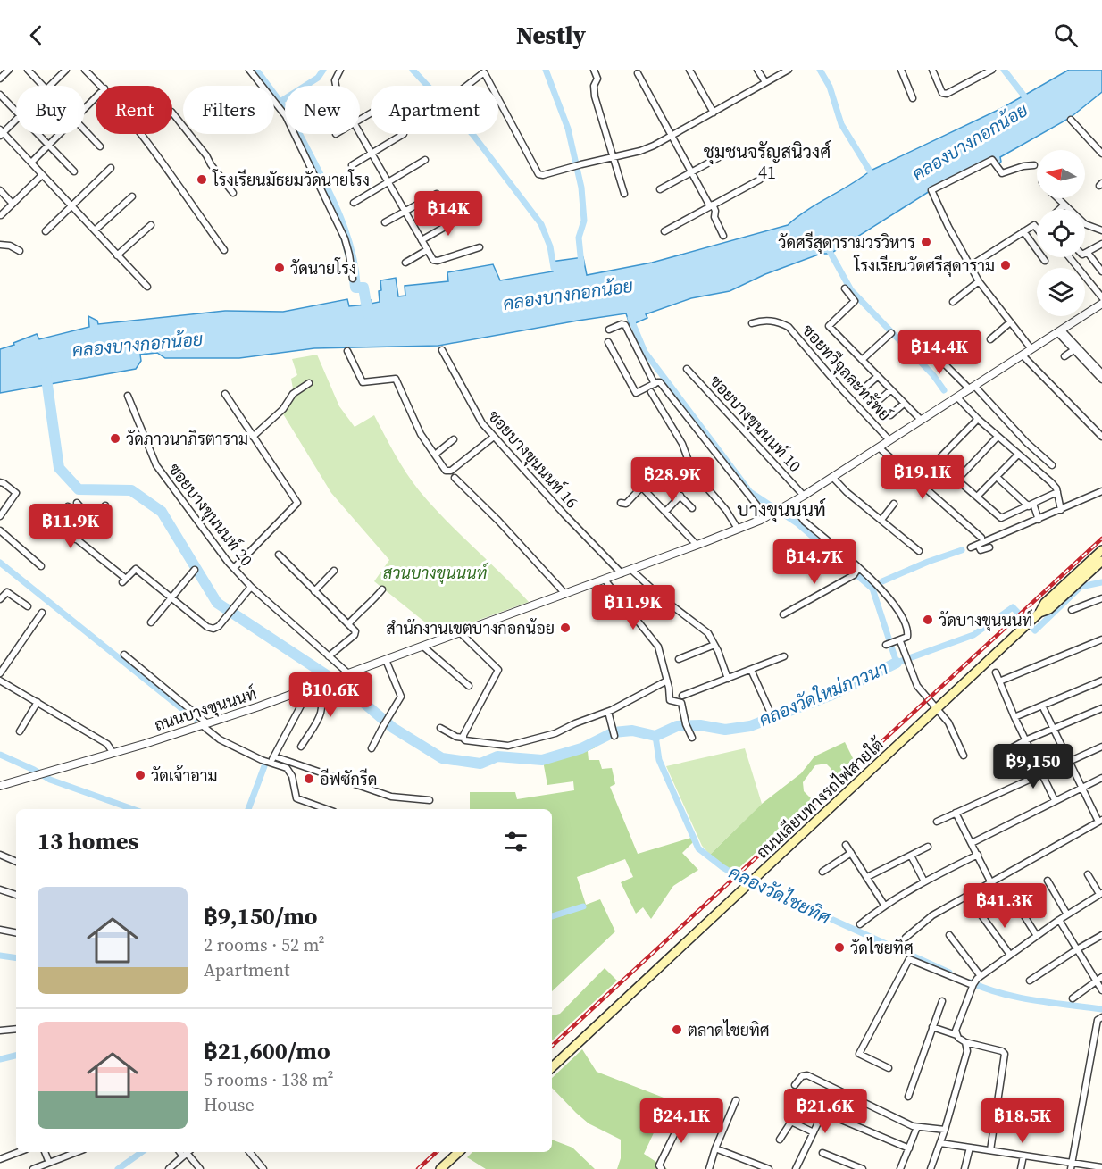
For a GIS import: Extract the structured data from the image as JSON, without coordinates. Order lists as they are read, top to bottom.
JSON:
{
  "streets": {
    "main road": ["ถนนเลียบทางรถไฟสายใต้"],
    "street": [
      "ซอยทวีจุลละทรัพย์",
      "ซอยบางขุนนนท์ 10",
      "ซอยบางขุนนนท์ 16",
      "ซอยบางขุนนนท์ 20",
      "ถนนบางขุนนนท์"
    ]
  },
  "crossings": [
    ["ซอยทวีจุลละทรัพย์", "ถนนบางขุนนนท์"],
    ["ซอยบางขุนนนท์ 10", "ถนนบางขุนนนท์"],
    ["ซอยบางขุนนนท์ 16", "ถนนบางขุนนนท์"],
    ["ซอยบางขุนนนท์ 20", "ถนนบางขุนนนท์"]
  ],
  "districts": ["ชุมชนจรัญสนิวงศ์ 41", "บางขุนนนท์"],
  "water": ["คลองบางกอกน้อย", "คลองวัดใหม่ภาวนา", "คลองวัดไชยทิศ"],
  "parks": ["สวนบางขุนนนท์"],
  "places": [
    "โรงเรียนมัธยมวัดนายโรง",
    "วัดศรีสุดารามวรวิหาร",
    "โรงเรียนวัดศรีสุดาราม",
    "วัดนายโรง",
    "วัดภาวนาภิรตาราม",
    "วัดบางขุนนนท์",
    "สำนักงานเขตบางกอกน้อย",
    "วัดเจ้าอาม",
    "อีฟซักรีด",
    "วัดไชยทิศ",
    "ตลาดไชยทิศ"
  ],
  "north": "left",
  "page": {
    "header": "Nestly",
    "chip": [
      "Buy",
      "Rent",
      "Filters",
      "New",
      "Apartment"
    ],
    "price": [
      "฿14K",
      "฿14.4K",
      "฿19.1K",
      "฿28.9K",
      "฿11.9K",
      "฿14.7K",
      "฿11.9K",
      "฿10.6K",
      "฿9,150",
      "฿41.3K",
      "฿21.6K",
      "฿24.1K",
      "฿18.5K"
    ],
    "heading": "13 homes",
    "list": [
      {
        "name": "฿9,150/mo",
        "note": "2 rooms · 52 m² · Apartment"
      },
      {
        "name": "฿21,600/mo",
        "note": "5 rooms · 138 m² · House"
      }
    ]
  }
}
